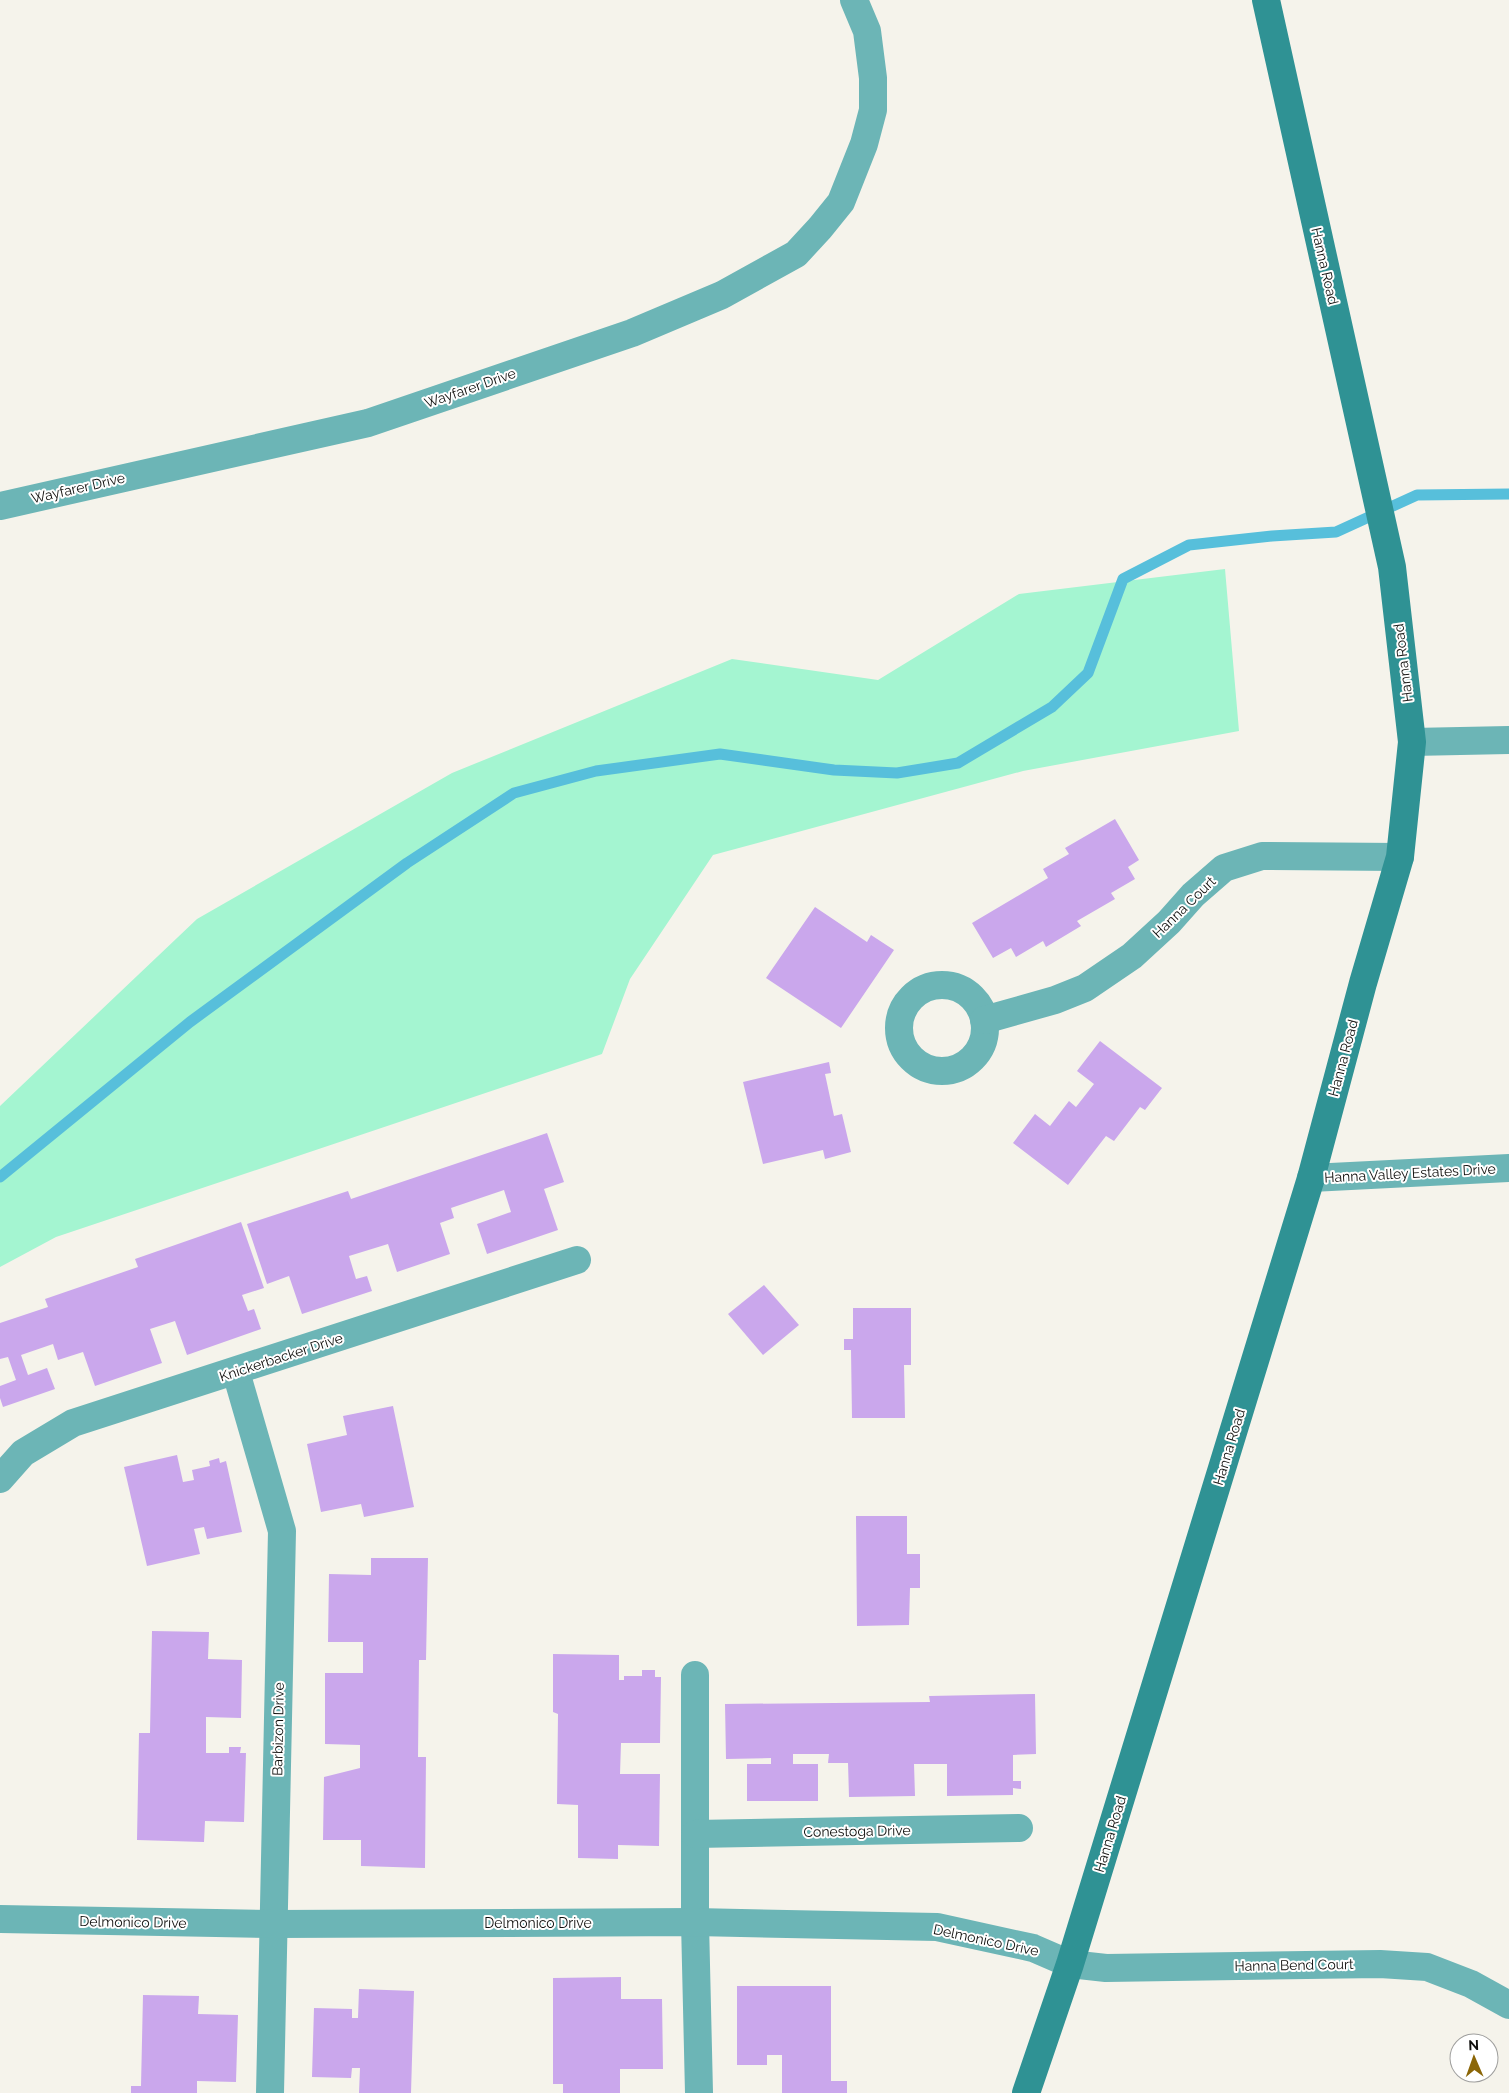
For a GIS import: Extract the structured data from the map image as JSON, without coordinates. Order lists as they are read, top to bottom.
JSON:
{
  "streets": {
    "street": [
      "Hanna Road",
      "Wayfarer Drive",
      "Hanna Court",
      "Hanna Valley Estates Drive",
      "Knickerbacker Drive",
      "Barbizon Drive",
      "Conestoga Drive",
      "Delmonico Drive",
      "Hanna Bend Court"
    ]
  },
  "crossings": [
    ["Hanna Road", "Hanna Court"],
    ["Hanna Road", "Hanna Valley Estates Drive"],
    ["Hanna Road", "Delmonico Drive"],
    ["Hanna Road", "Hanna Bend Court"],
    ["Knickerbacker Drive", "Barbizon Drive"],
    ["Barbizon Drive", "Delmonico Drive"],
    ["Delmonico Drive", "Hanna Bend Court"]
  ],
  "north": "top"
}
